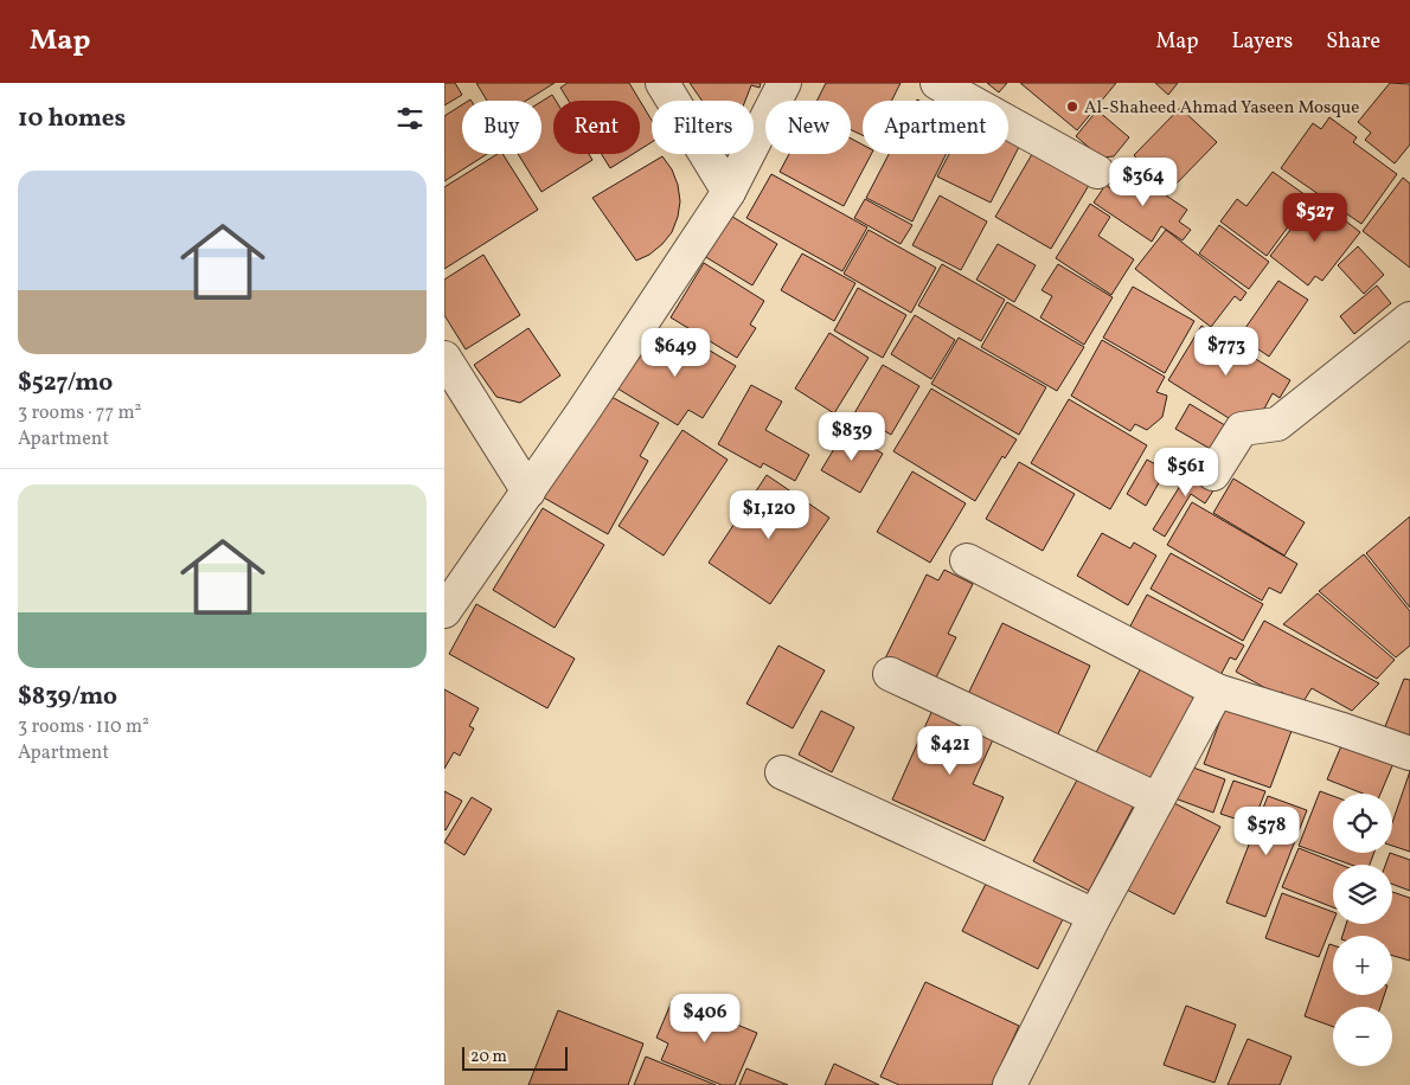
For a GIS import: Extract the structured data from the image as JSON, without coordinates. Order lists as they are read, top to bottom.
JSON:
{
  "places": ["Al-Shaheed Ahmad Yaseen Mosque"],
  "scale_bar": "20 m",
  "page": {
    "header": "Map",
    "nav": ["Map", "Layers", "Share"],
    "heading": "10 homes",
    "chip": [
      "Buy",
      "Rent",
      "Filters",
      "New",
      "Apartment"
    ],
    "list": [
      {
        "name": "$527/mo",
        "note": "3 rooms · 77 m² · Apartment"
      },
      {
        "name": "$839/mo",
        "note": "3 rooms · 110 m² · Apartment"
      }
    ],
    "price": [
      "$364",
      "$527",
      "$773",
      "$649",
      "$839",
      "$561",
      "$1,120",
      "$421",
      "$578",
      "$406"
    ],
    "map_buttons": ["+", "−"],
    "scale": "20 m"
  }
}
